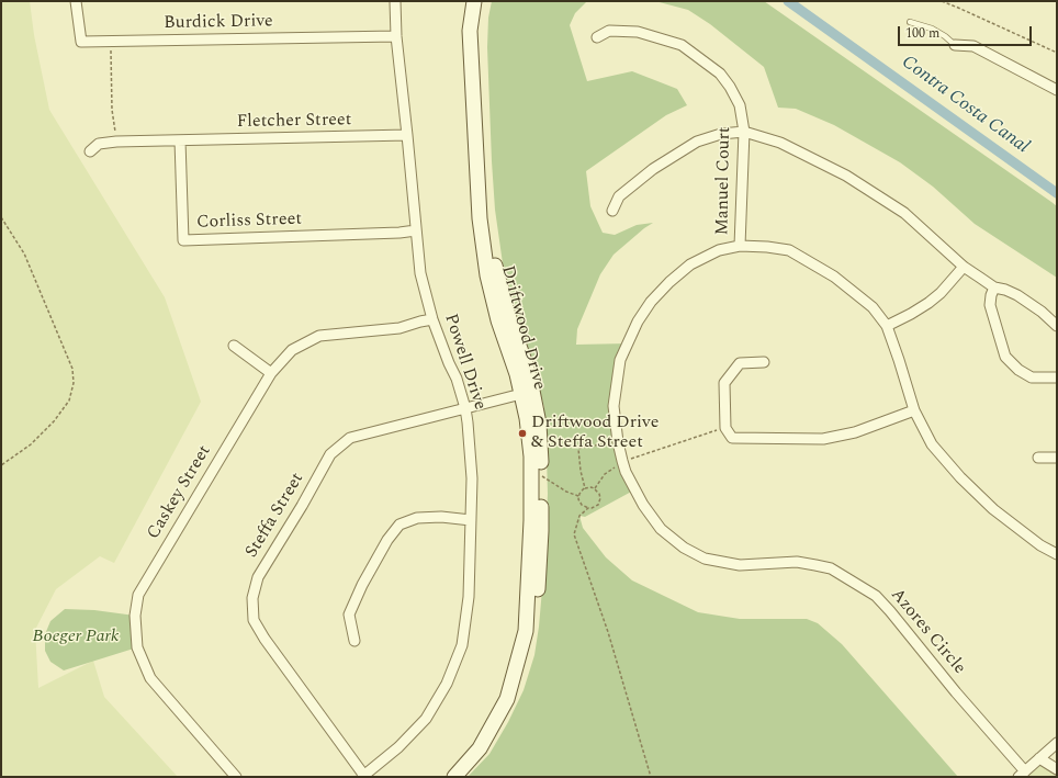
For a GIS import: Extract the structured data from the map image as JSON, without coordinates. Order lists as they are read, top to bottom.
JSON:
{
  "streets": {
    "street": [
      "Burdick Drive",
      "Fletcher Street",
      "Manuel Court",
      "Corliss Street",
      "Driftwood Drive",
      "Powell Drive",
      "Caskey Street",
      "Steffa Street",
      "Azores Circle"
    ]
  },
  "crossings": [
    ["Burdick Drive", "Powell Drive"],
    ["Fletcher Street", "Corliss Street"],
    ["Fletcher Street", "Powell Drive"],
    ["Manuel Court", "Azores Circle"],
    ["Corliss Street", "Powell Drive"],
    ["Driftwood Drive", "Steffa Street"],
    ["Powell Drive", "Caskey Street"],
    ["Powell Drive", "Steffa Street"]
  ],
  "water": ["Contra Costa Canal"],
  "parks": ["Boeger Park"],
  "places": ["Driftwood Drive & Steffa Street"],
  "scale_bar": "100 m"
}
